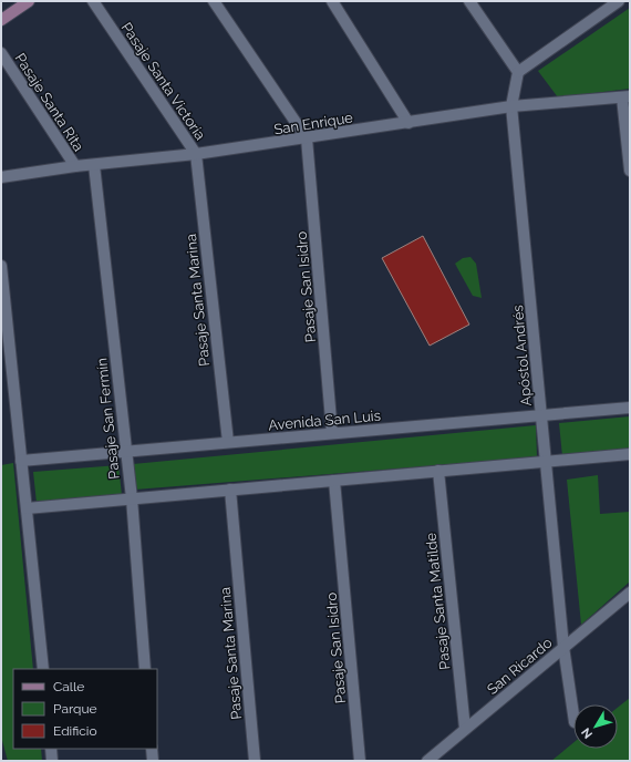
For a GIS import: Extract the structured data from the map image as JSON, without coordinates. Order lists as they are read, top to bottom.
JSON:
{
  "streets": {
    "street": [
      "Pasaje Santa Victoria",
      "Pasaje Santa Rita",
      "San Enrique",
      "Pasaje San Isidro",
      "Pasaje Santa Marina",
      "Apóstol Andrés",
      "Pasaje San Fermín",
      "Avenida San Luis",
      "Pasaje Santa Matilde",
      "San Ricardo"
    ]
  },
  "crossings": [
    ["Pasaje Santa Victoria", "San Enrique"],
    ["Pasaje Santa Victoria", "Pasaje Santa Marina"],
    ["Pasaje Santa Rita", "San Enrique"],
    ["San Enrique", "Pasaje San Isidro"],
    ["San Enrique", "Pasaje Santa Marina"],
    ["San Enrique", "Apóstol Andrés"],
    ["San Enrique", "Pasaje San Fermín"],
    ["Pasaje San Isidro", "Avenida San Luis"],
    ["Pasaje Santa Marina", "Avenida San Luis"],
    ["Apóstol Andrés", "Avenida San Luis"],
    ["Apóstol Andrés", "San Ricardo"],
    ["Pasaje San Fermín", "Avenida San Luis"],
    ["Pasaje Santa Matilde", "San Ricardo"]
  ],
  "legend": ["Calle", "Parque", "Edificio"],
  "north": "bottom left"
}
